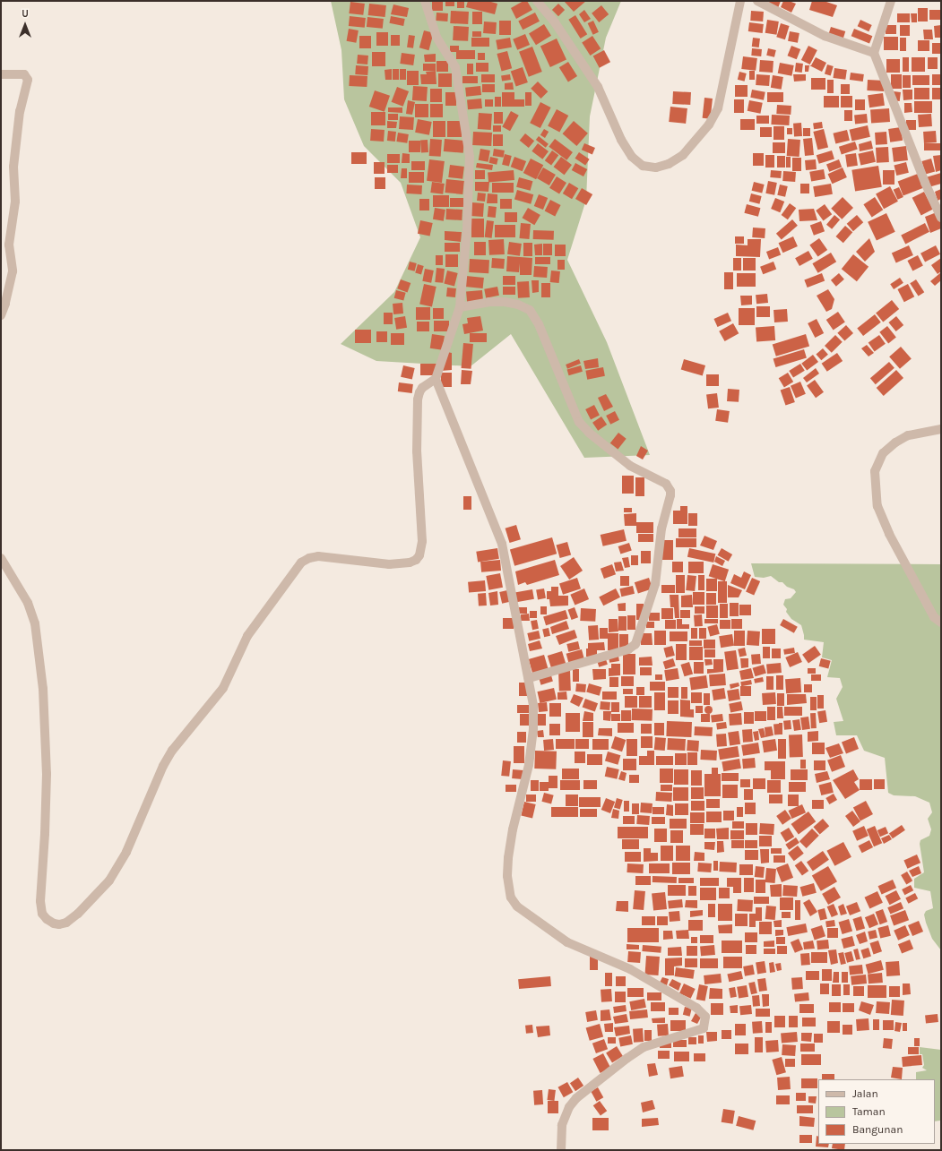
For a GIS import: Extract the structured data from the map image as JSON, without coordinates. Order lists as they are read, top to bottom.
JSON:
{
  "legend": ["Jalan", "Taman", "Bangunan"],
  "north": "top"
}
